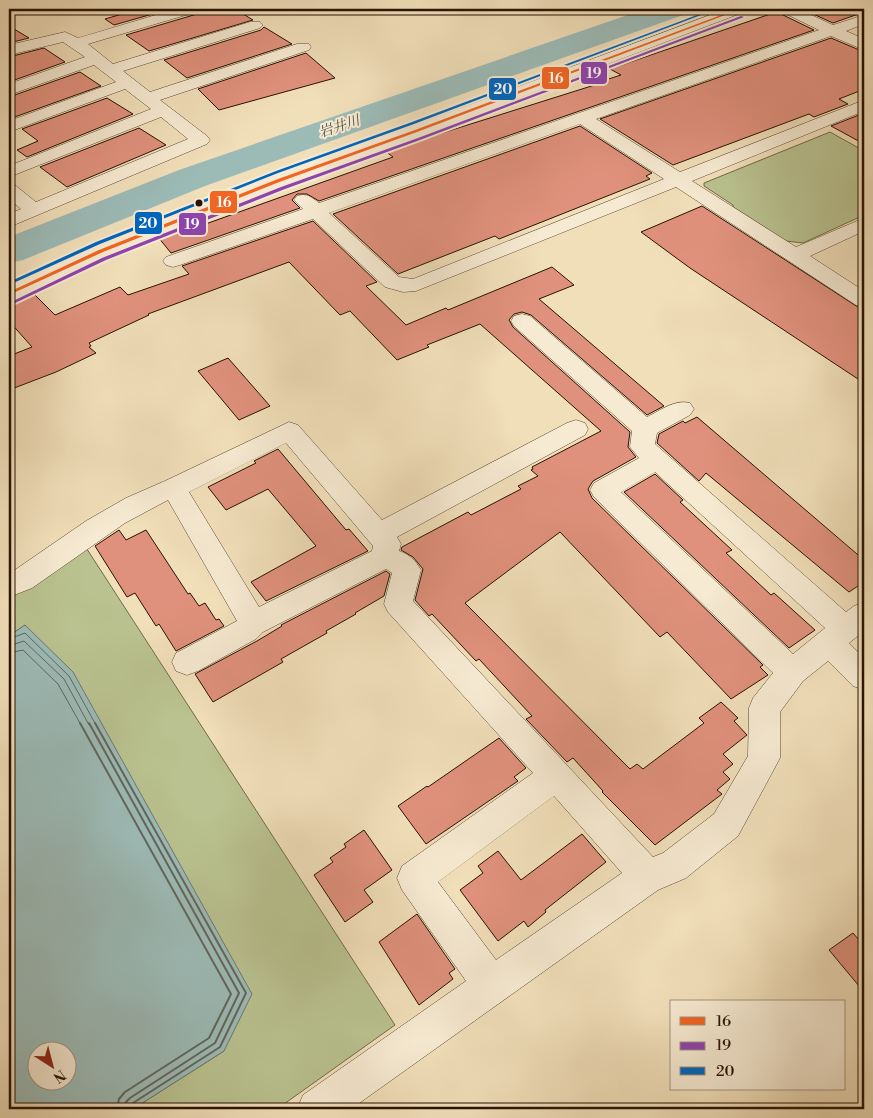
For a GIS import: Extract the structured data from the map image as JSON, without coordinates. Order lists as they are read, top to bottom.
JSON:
{
  "water": ["岩井川"],
  "lines": ["transit line 16", "transit line 20", "transit line 19"],
  "legend": ["16", "19", "20"],
  "north": "bottom right"
}
